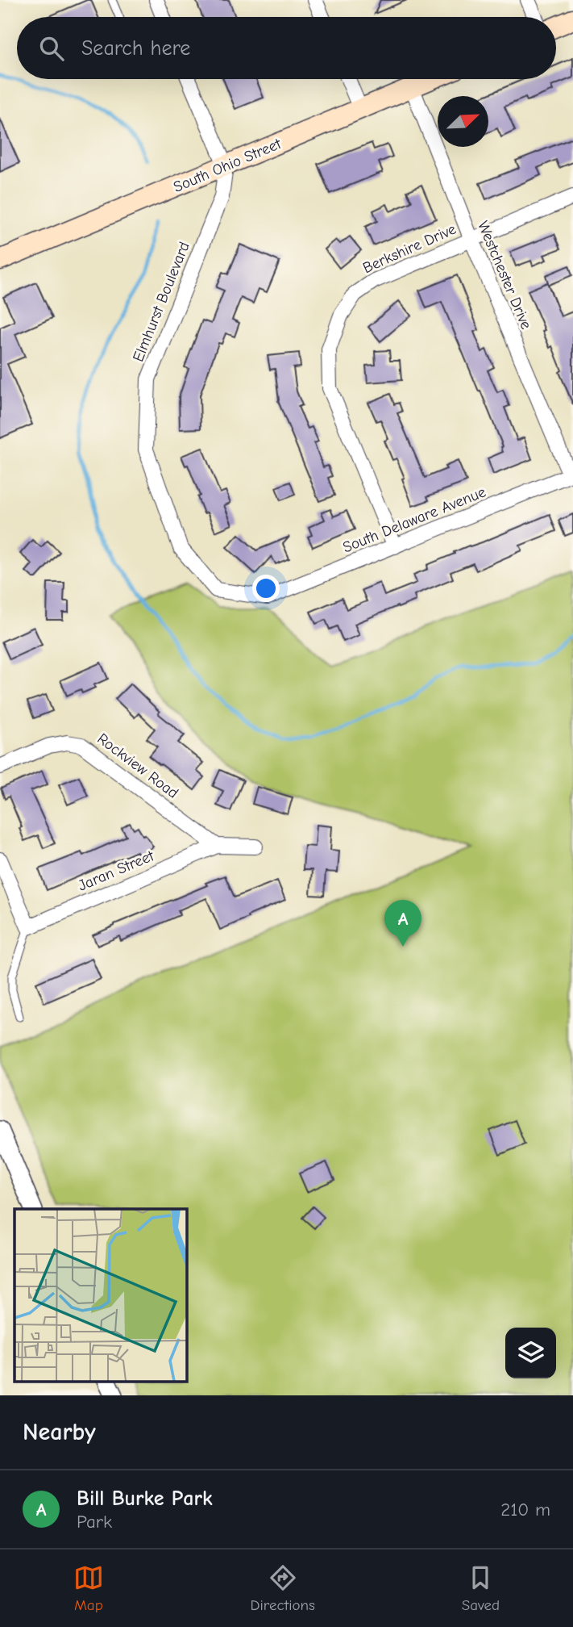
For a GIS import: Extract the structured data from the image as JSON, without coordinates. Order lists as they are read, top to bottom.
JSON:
{
  "streets": {
    "main road": ["South Ohio Street"],
    "street": [
      "Berkshire Drive",
      "Westchester Drive",
      "Elmhurst Boulevard",
      "South Delaware Avenue",
      "Rockview Road",
      "Jaran Street"
    ]
  },
  "crossings": [
    ["South Ohio Street", "Westchester Drive"],
    ["South Ohio Street", "Elmhurst Boulevard"],
    ["Berkshire Drive", "Westchester Drive"],
    ["Berkshire Drive", "South Delaware Avenue"],
    ["Westchester Drive", "South Delaware Avenue"],
    ["Elmhurst Boulevard", "South Delaware Avenue"],
    ["Rockview Road", "Jaran Street"]
  ],
  "north": "top right",
  "page": {
    "search": "Search here",
    "pins": "A",
    "heading": "Nearby",
    "list": [
      {
        "mark": "A",
        "name": "Bill Burke Park",
        "note": "Park",
        "value": "210 m"
      }
    ],
    "nav": ["Map", "Directions", "Saved"]
  }
}
